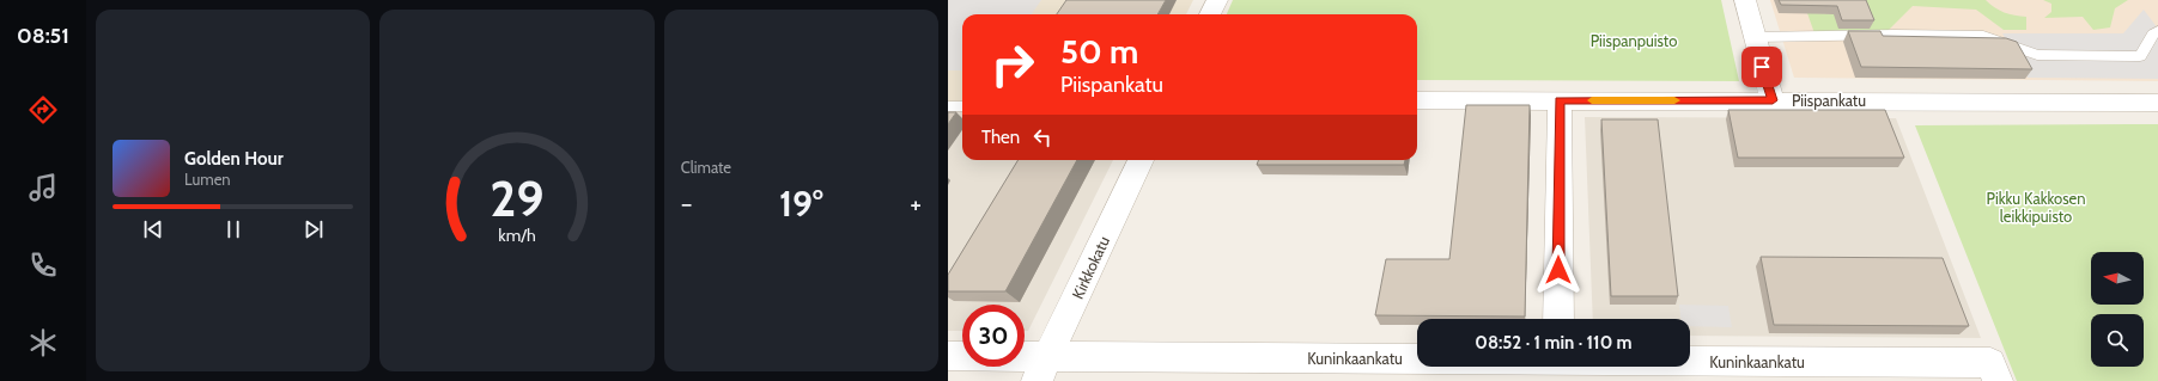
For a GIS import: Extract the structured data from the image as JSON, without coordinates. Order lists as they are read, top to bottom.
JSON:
{
  "streets": {
    "street": ["Piispankatu", "Kirkkokatu", "Kuninkaankatu"]
  },
  "crossings": [
    ["Kirkkokatu", "Kuninkaankatu"]
  ],
  "parks": ["Piispanpuisto", "Pikku Kakkosen leikkipuisto"],
  "north": "left",
  "page": {
    "tabs": "08:51",
    "tile": "Climate",
    "turn": ["50 m", "Piispankatu"],
    "then": "Then",
    "song": ["Golden Hour", "Lumen"],
    "heat": ["−", "19°", "+"],
    "limit": "30",
    "trip": "08:52 · 1 min · 110 m",
    "gauge": ["29", "km/h"]
  }
}
